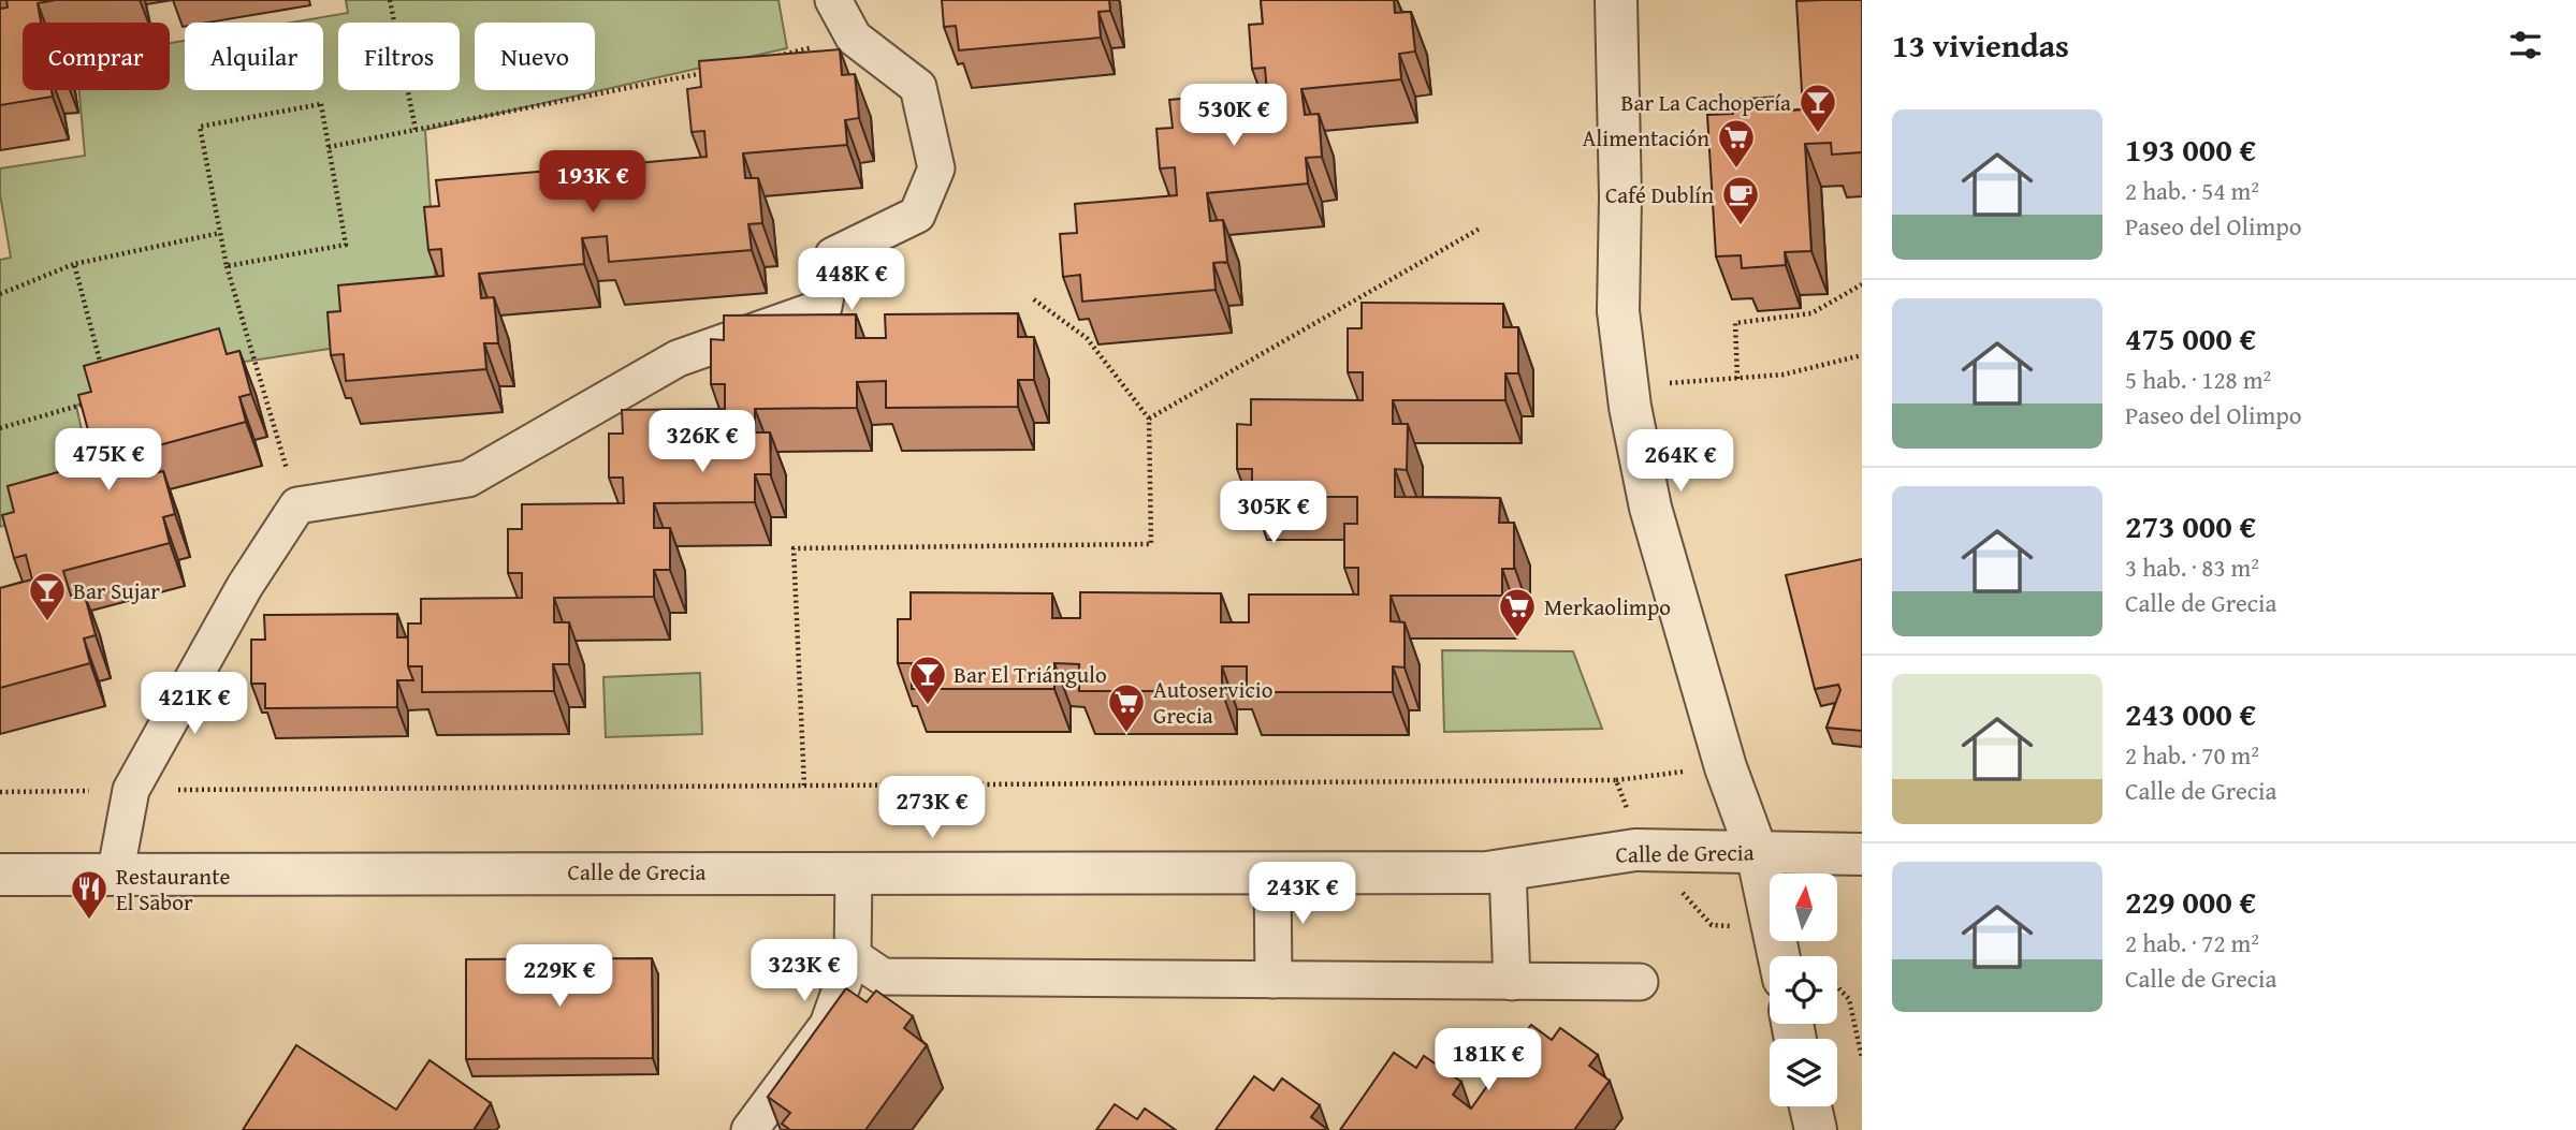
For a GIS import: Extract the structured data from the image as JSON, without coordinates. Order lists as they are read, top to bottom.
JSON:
{
  "streets": {
    "street": ["Calle de Grecia"]
  },
  "places": {
    "bar": ["Bar La Cachopería", "Bar Sujar", "Bar El Triángulo"],
    "supermarket": ["Alimentación", "Merkaolimpo", "Autoservicio Grecia"],
    "cafe": ["Café Dublín"],
    "restaurant": ["Restaurante El Sabor"]
  },
  "north": "top",
  "page": {
    "heading": "13 viviendas",
    "chip": [
      "Comprar",
      "Alquilar",
      "Filtros",
      "Nuevo"
    ],
    "price": [
      "530K €",
      "193K €",
      "448K €",
      "326K €",
      "475K €",
      "264K €",
      "305K €",
      "421K €",
      "273K €",
      "243K €",
      "323K €",
      "229K €",
      "181K €"
    ],
    "list": [
      {
        "name": "193 000 €",
        "note": "2 hab. · 54 m² · Paseo del Olimpo"
      },
      {
        "name": "475 000 €",
        "note": "5 hab. · 128 m² · Paseo del Olimpo"
      },
      {
        "name": "273 000 €",
        "note": "3 hab. · 83 m² · Calle de Grecia"
      },
      {
        "name": "243 000 €",
        "note": "2 hab. · 70 m² · Calle de Grecia"
      },
      {
        "name": "229 000 €",
        "note": "2 hab. · 72 m² · Calle de Grecia"
      }
    ]
  }
}
